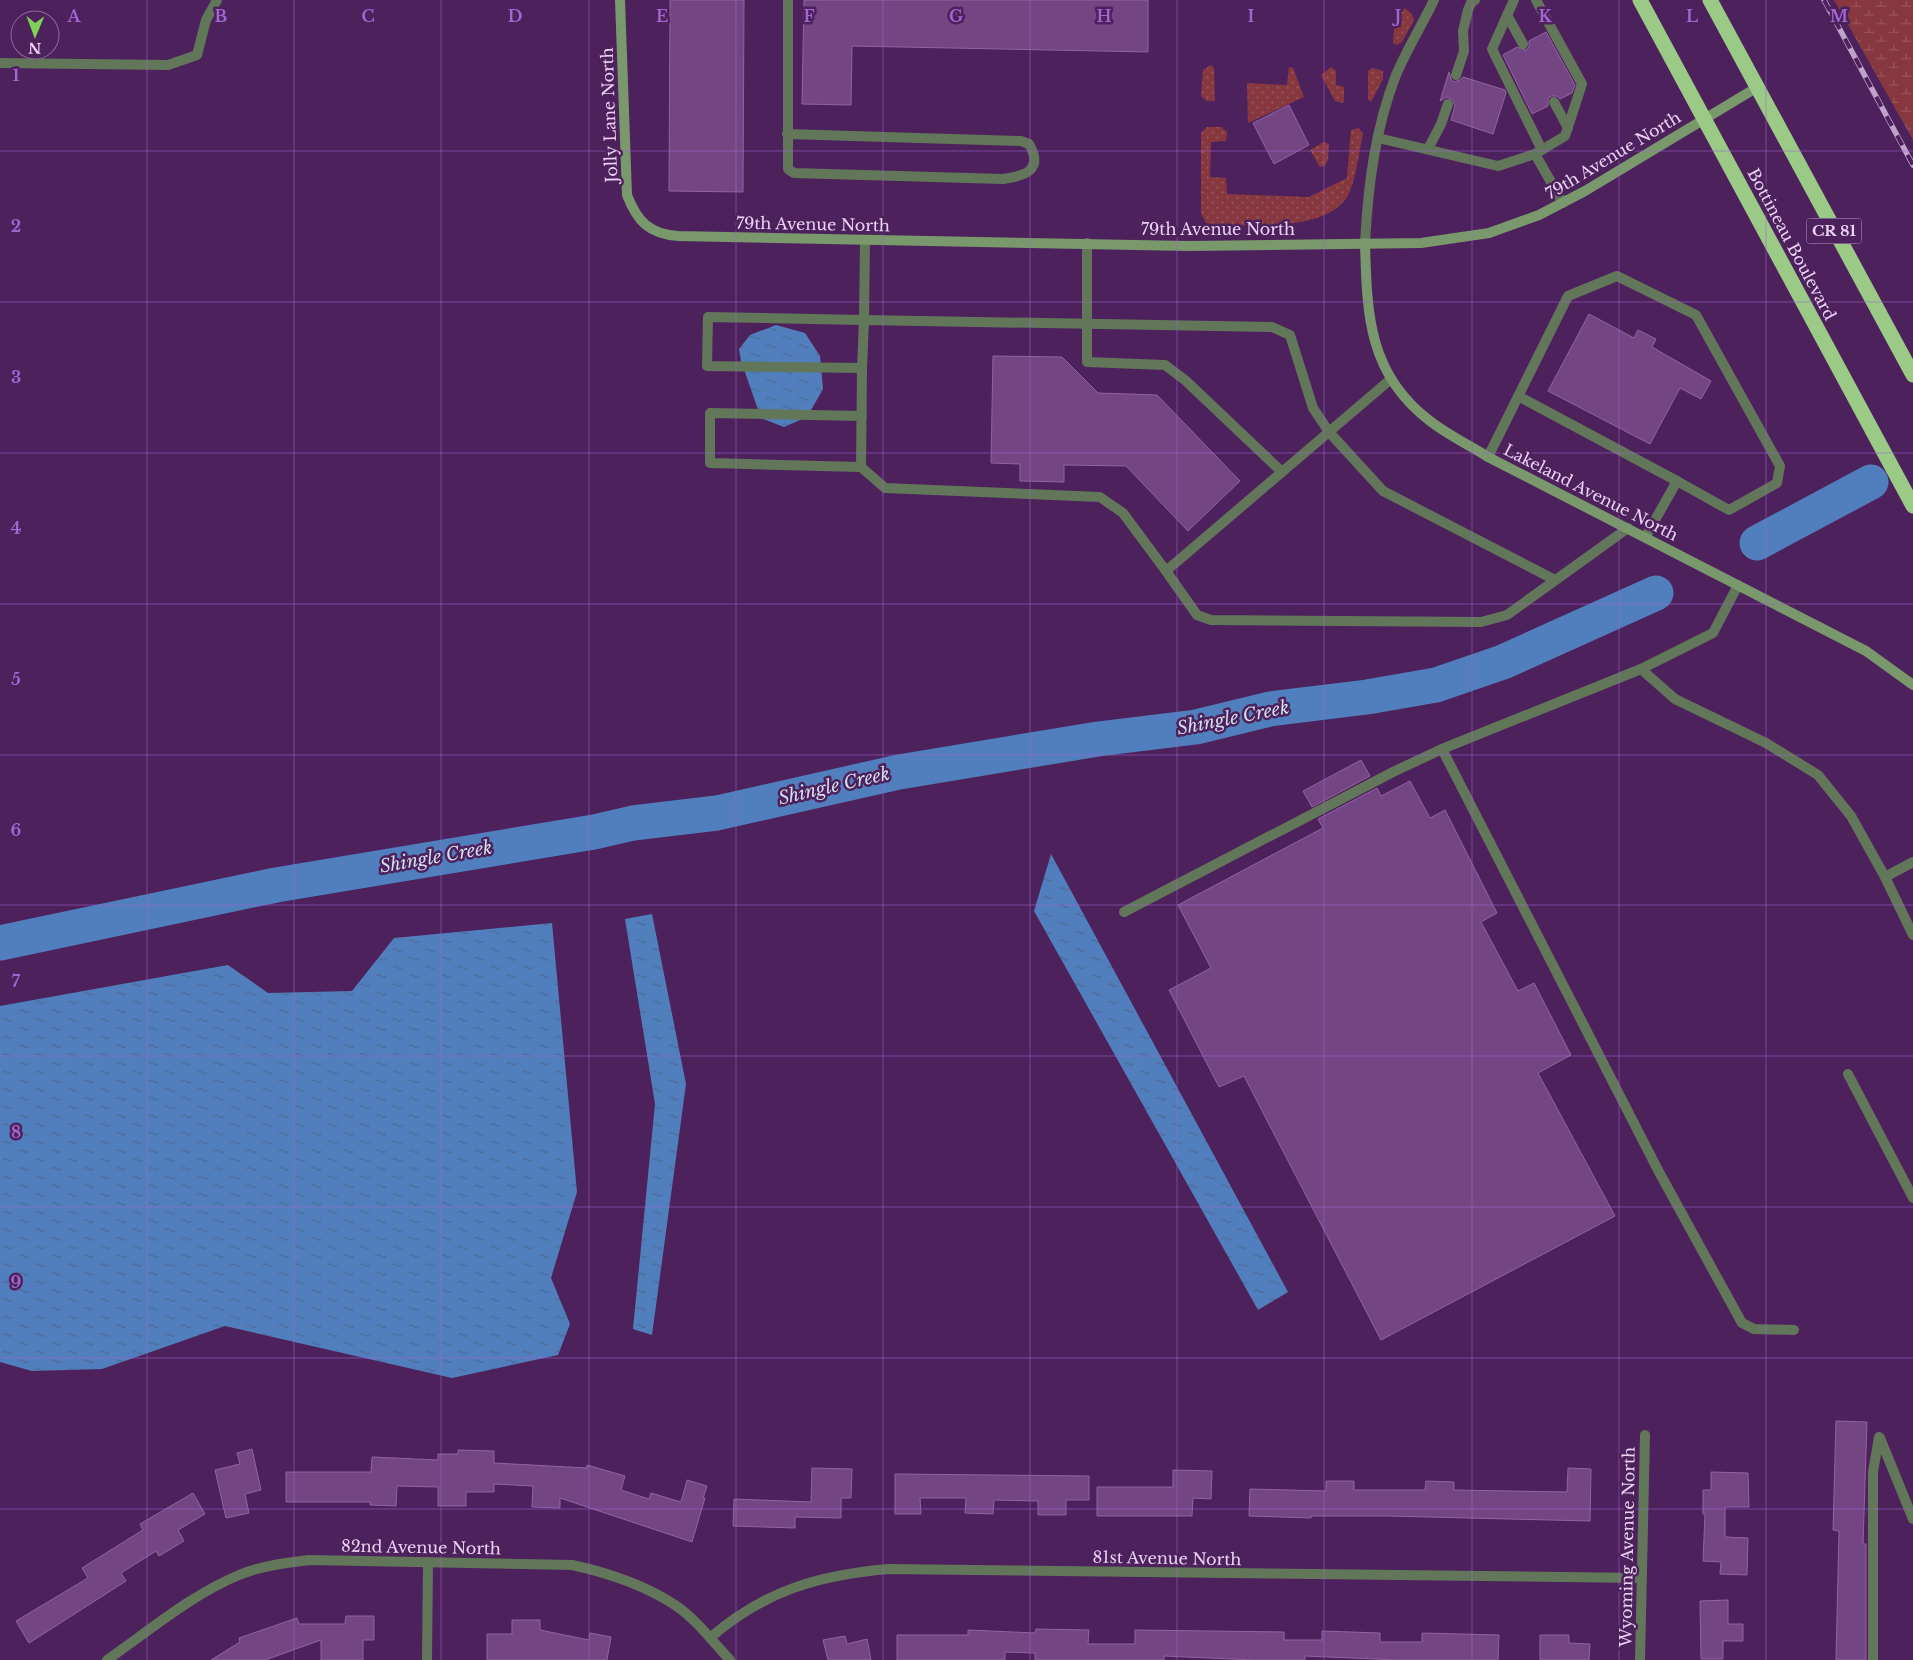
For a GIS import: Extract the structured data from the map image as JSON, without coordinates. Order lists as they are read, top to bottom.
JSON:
{
  "streets": {
    "highway": ["CR 81", "Bottineau Boulevard"],
    "street": [
      "Jolly Lane North",
      "79th Avenue North",
      "Lakeland Avenue North",
      "82nd Avenue North",
      "Wyoming Avenue North",
      "81st Avenue North"
    ]
  },
  "crossings": [
    ["Jolly Lane North", "79th Avenue North"],
    ["79th Avenue North", "CR 81"],
    ["79th Avenue North", "Bottineau Boulevard"],
    ["79th Avenue North", "Lakeland Avenue North"],
    ["82nd Avenue North", "81st Avenue North"],
    ["Wyoming Avenue North", "81st Avenue North"]
  ],
  "water": ["Shingle Creek"],
  "north": "bottom",
  "grid": {
    "columns": [
      "A",
      "B",
      "C",
      "D",
      "E",
      "F",
      "G",
      "H",
      "I",
      "J",
      "K",
      "L",
      "M"
    ],
    "rows": [
      "1",
      "2",
      "3",
      "4",
      "5",
      "6",
      "7",
      "8",
      "9"
    ]
  }
}
